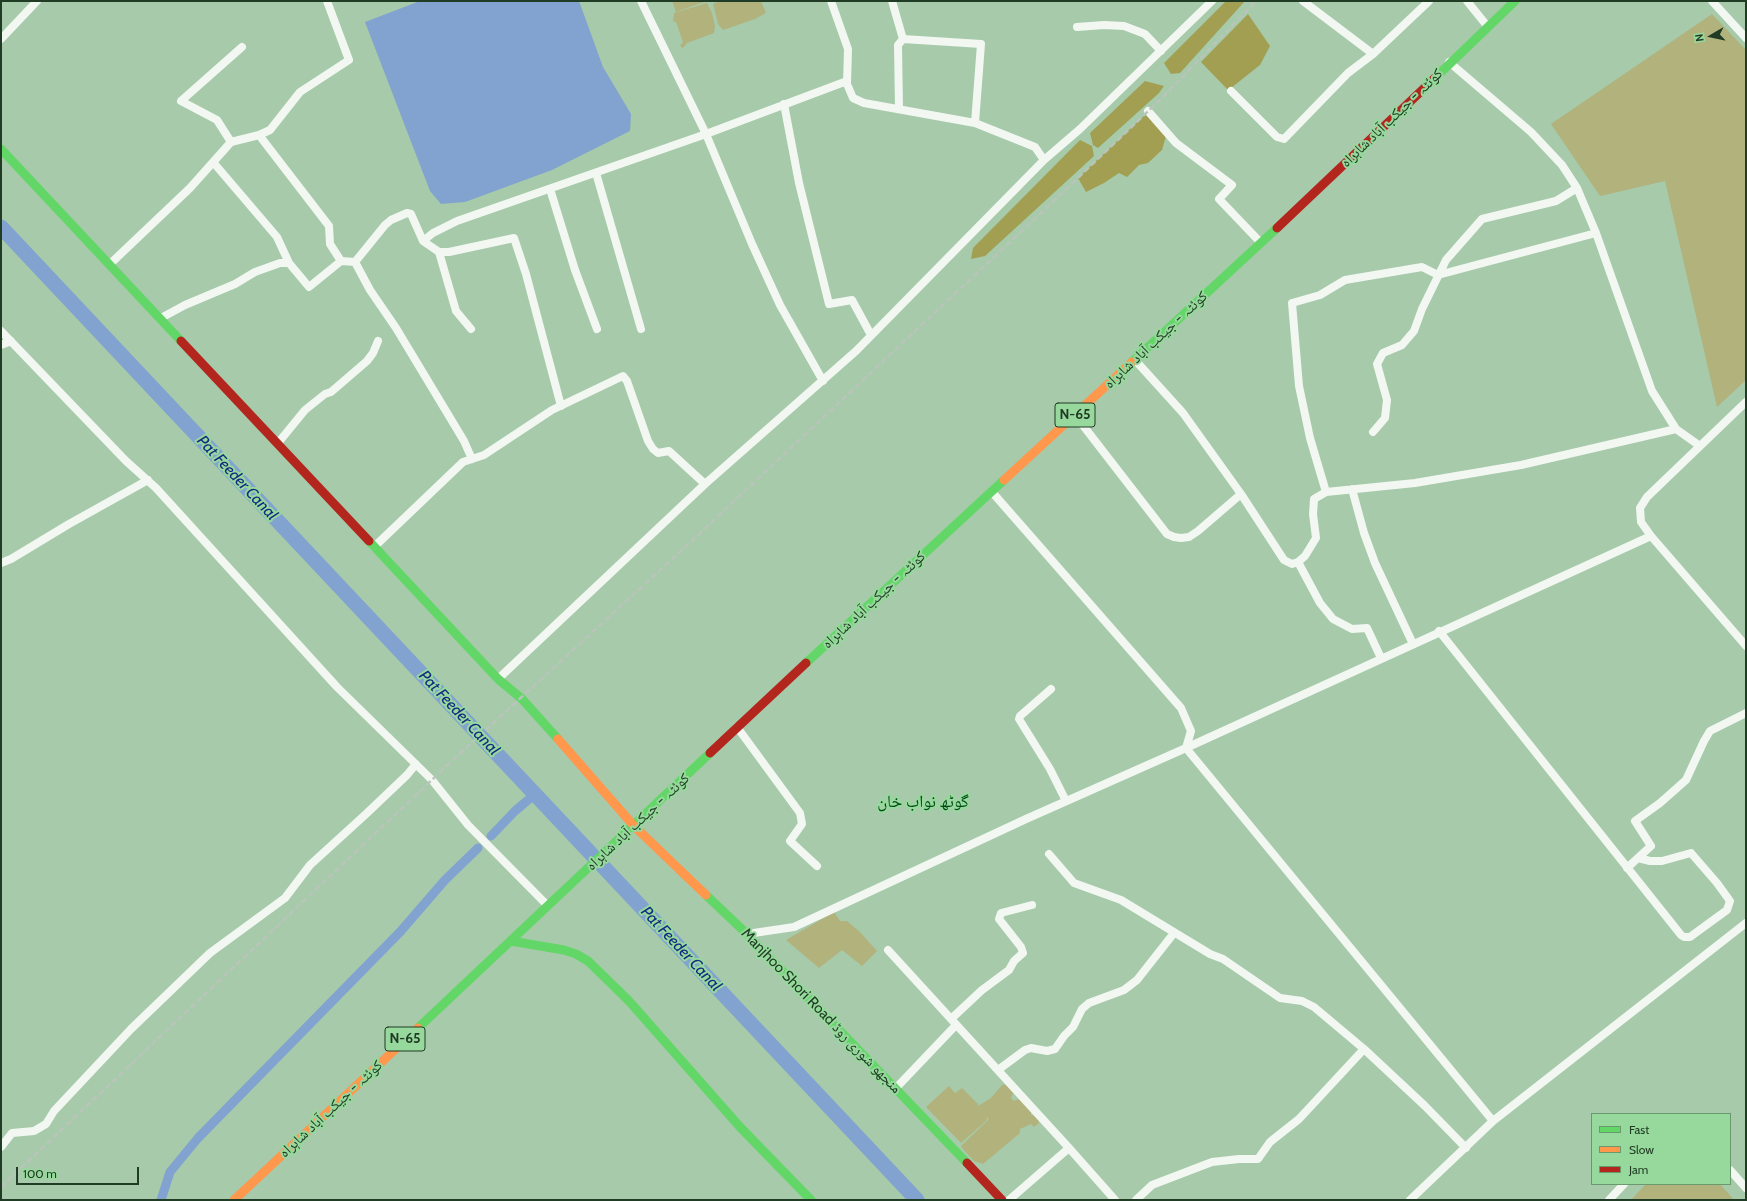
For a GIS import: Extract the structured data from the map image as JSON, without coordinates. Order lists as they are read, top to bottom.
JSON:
{
  "streets": {
    "main road": ["کوئٹہ - جیکب آباد شاہراہ", "N-65", "Manjhoo Shori Road منجھو شوری روڈ"]
  },
  "crossings": [
    ["کوئٹہ - جیکب آباد شاہراہ", "Manjhoo Shori Road منجھو شوری روڈ"]
  ],
  "districts": ["گوٹھ نواب خان"],
  "water": ["Pat Feeder Canal"],
  "legend": ["Fast", "Slow", "Jam"],
  "scale_bar": "100 m",
  "north": "left"
}
